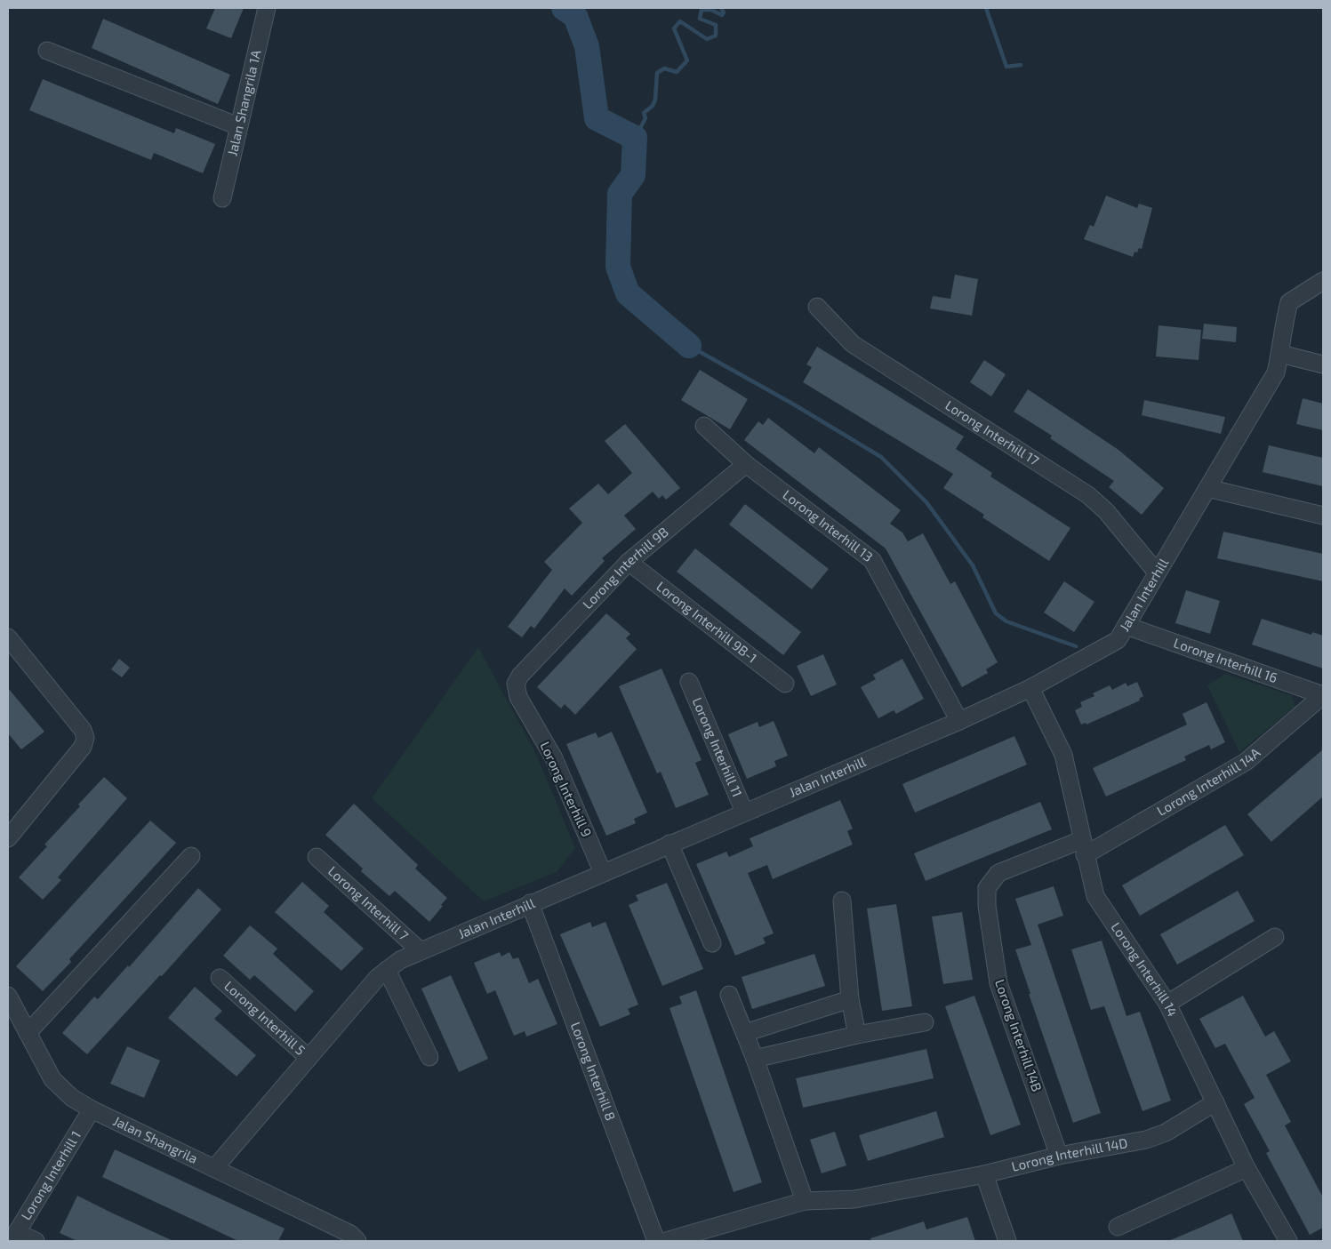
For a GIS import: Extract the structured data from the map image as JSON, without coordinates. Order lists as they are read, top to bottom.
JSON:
{
  "streets": {
    "street": [
      "Jalan Shangrila 1A",
      "Lorong Interhill 17",
      "Lorong Interhill 13",
      "Lorong Interhill 9B",
      "Jalan Interhill",
      "Lorong Interhill 9B-1",
      "Lorong Interhill 16",
      "Lorong Interhill 11",
      "Lorong Interhill 14A",
      "Lorong Interhill 9",
      "Lorong Interhill 7",
      "Lorong Interhill 14",
      "Lorong Interhill 5",
      "Lorong Interhill 14B",
      "Lorong Interhill 8",
      "Jalan Shangrila",
      "Lorong Interhill 14D",
      "Lorong Interhill 1"
    ]
  },
  "crossings": [
    ["Lorong Interhill 17", "Jalan Interhill"],
    ["Lorong Interhill 13", "Lorong Interhill 9B"],
    ["Lorong Interhill 13", "Jalan Interhill"],
    ["Lorong Interhill 9B", "Lorong Interhill 9B-1"],
    ["Lorong Interhill 9B", "Lorong Interhill 9"],
    ["Jalan Interhill", "Lorong Interhill 16"],
    ["Jalan Interhill", "Lorong Interhill 11"],
    ["Jalan Interhill", "Lorong Interhill 9"],
    ["Jalan Interhill", "Lorong Interhill 7"],
    ["Jalan Interhill", "Lorong Interhill 14"],
    ["Jalan Interhill", "Lorong Interhill 5"],
    ["Jalan Interhill", "Lorong Interhill 8"],
    ["Jalan Interhill", "Jalan Shangrila"],
    ["Lorong Interhill 16", "Lorong Interhill 14A"],
    ["Lorong Interhill 14A", "Lorong Interhill 14"],
    ["Lorong Interhill 14A", "Lorong Interhill 14B"],
    ["Lorong Interhill 14", "Lorong Interhill 14B"],
    ["Lorong Interhill 14", "Lorong Interhill 14D"],
    ["Lorong Interhill 14B", "Lorong Interhill 14D"],
    ["Jalan Shangrila", "Lorong Interhill 1"]
  ]
}
